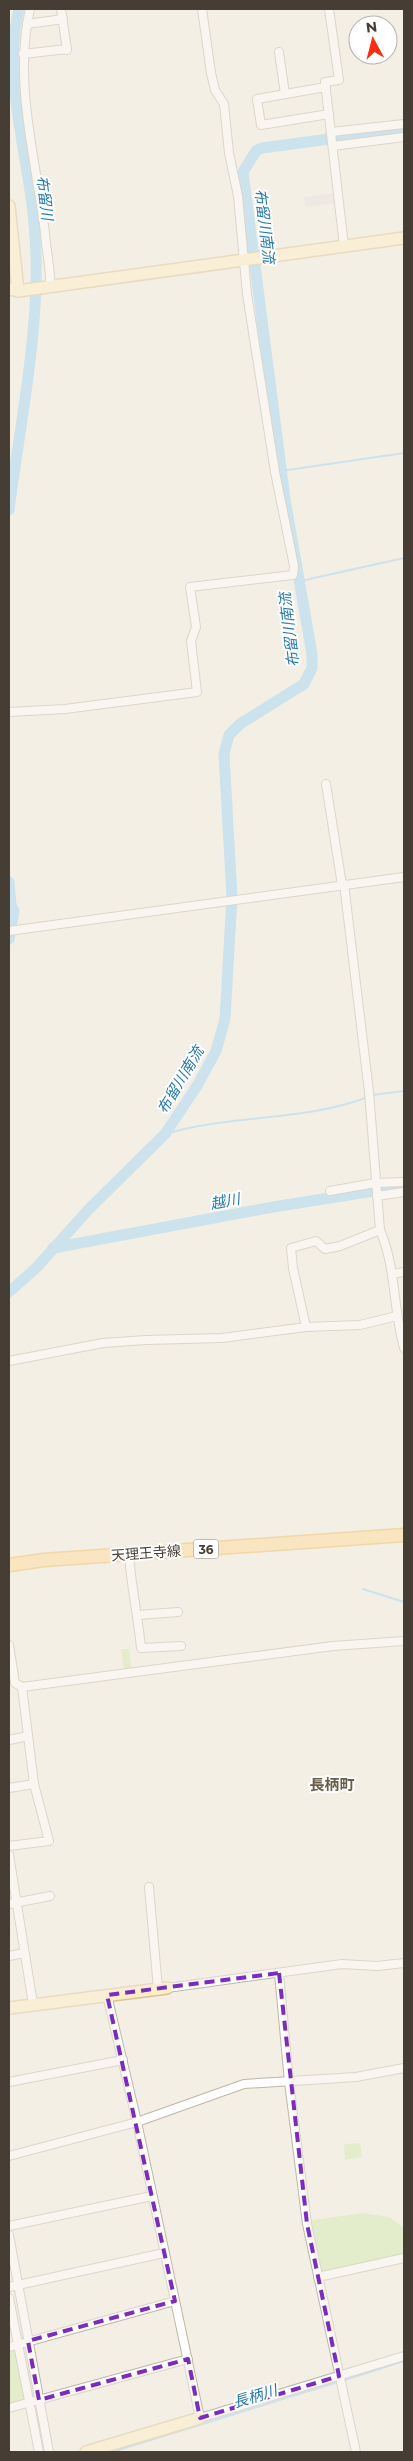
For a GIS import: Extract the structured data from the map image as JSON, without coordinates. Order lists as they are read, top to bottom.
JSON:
{
  "streets": {
    "main road": ["36", "天理王寺線"]
  },
  "districts": ["長柄町"],
  "water": [
    "布留川",
    "布留川南流",
    "越川",
    "長柄川"
  ],
  "north": "top"
}
